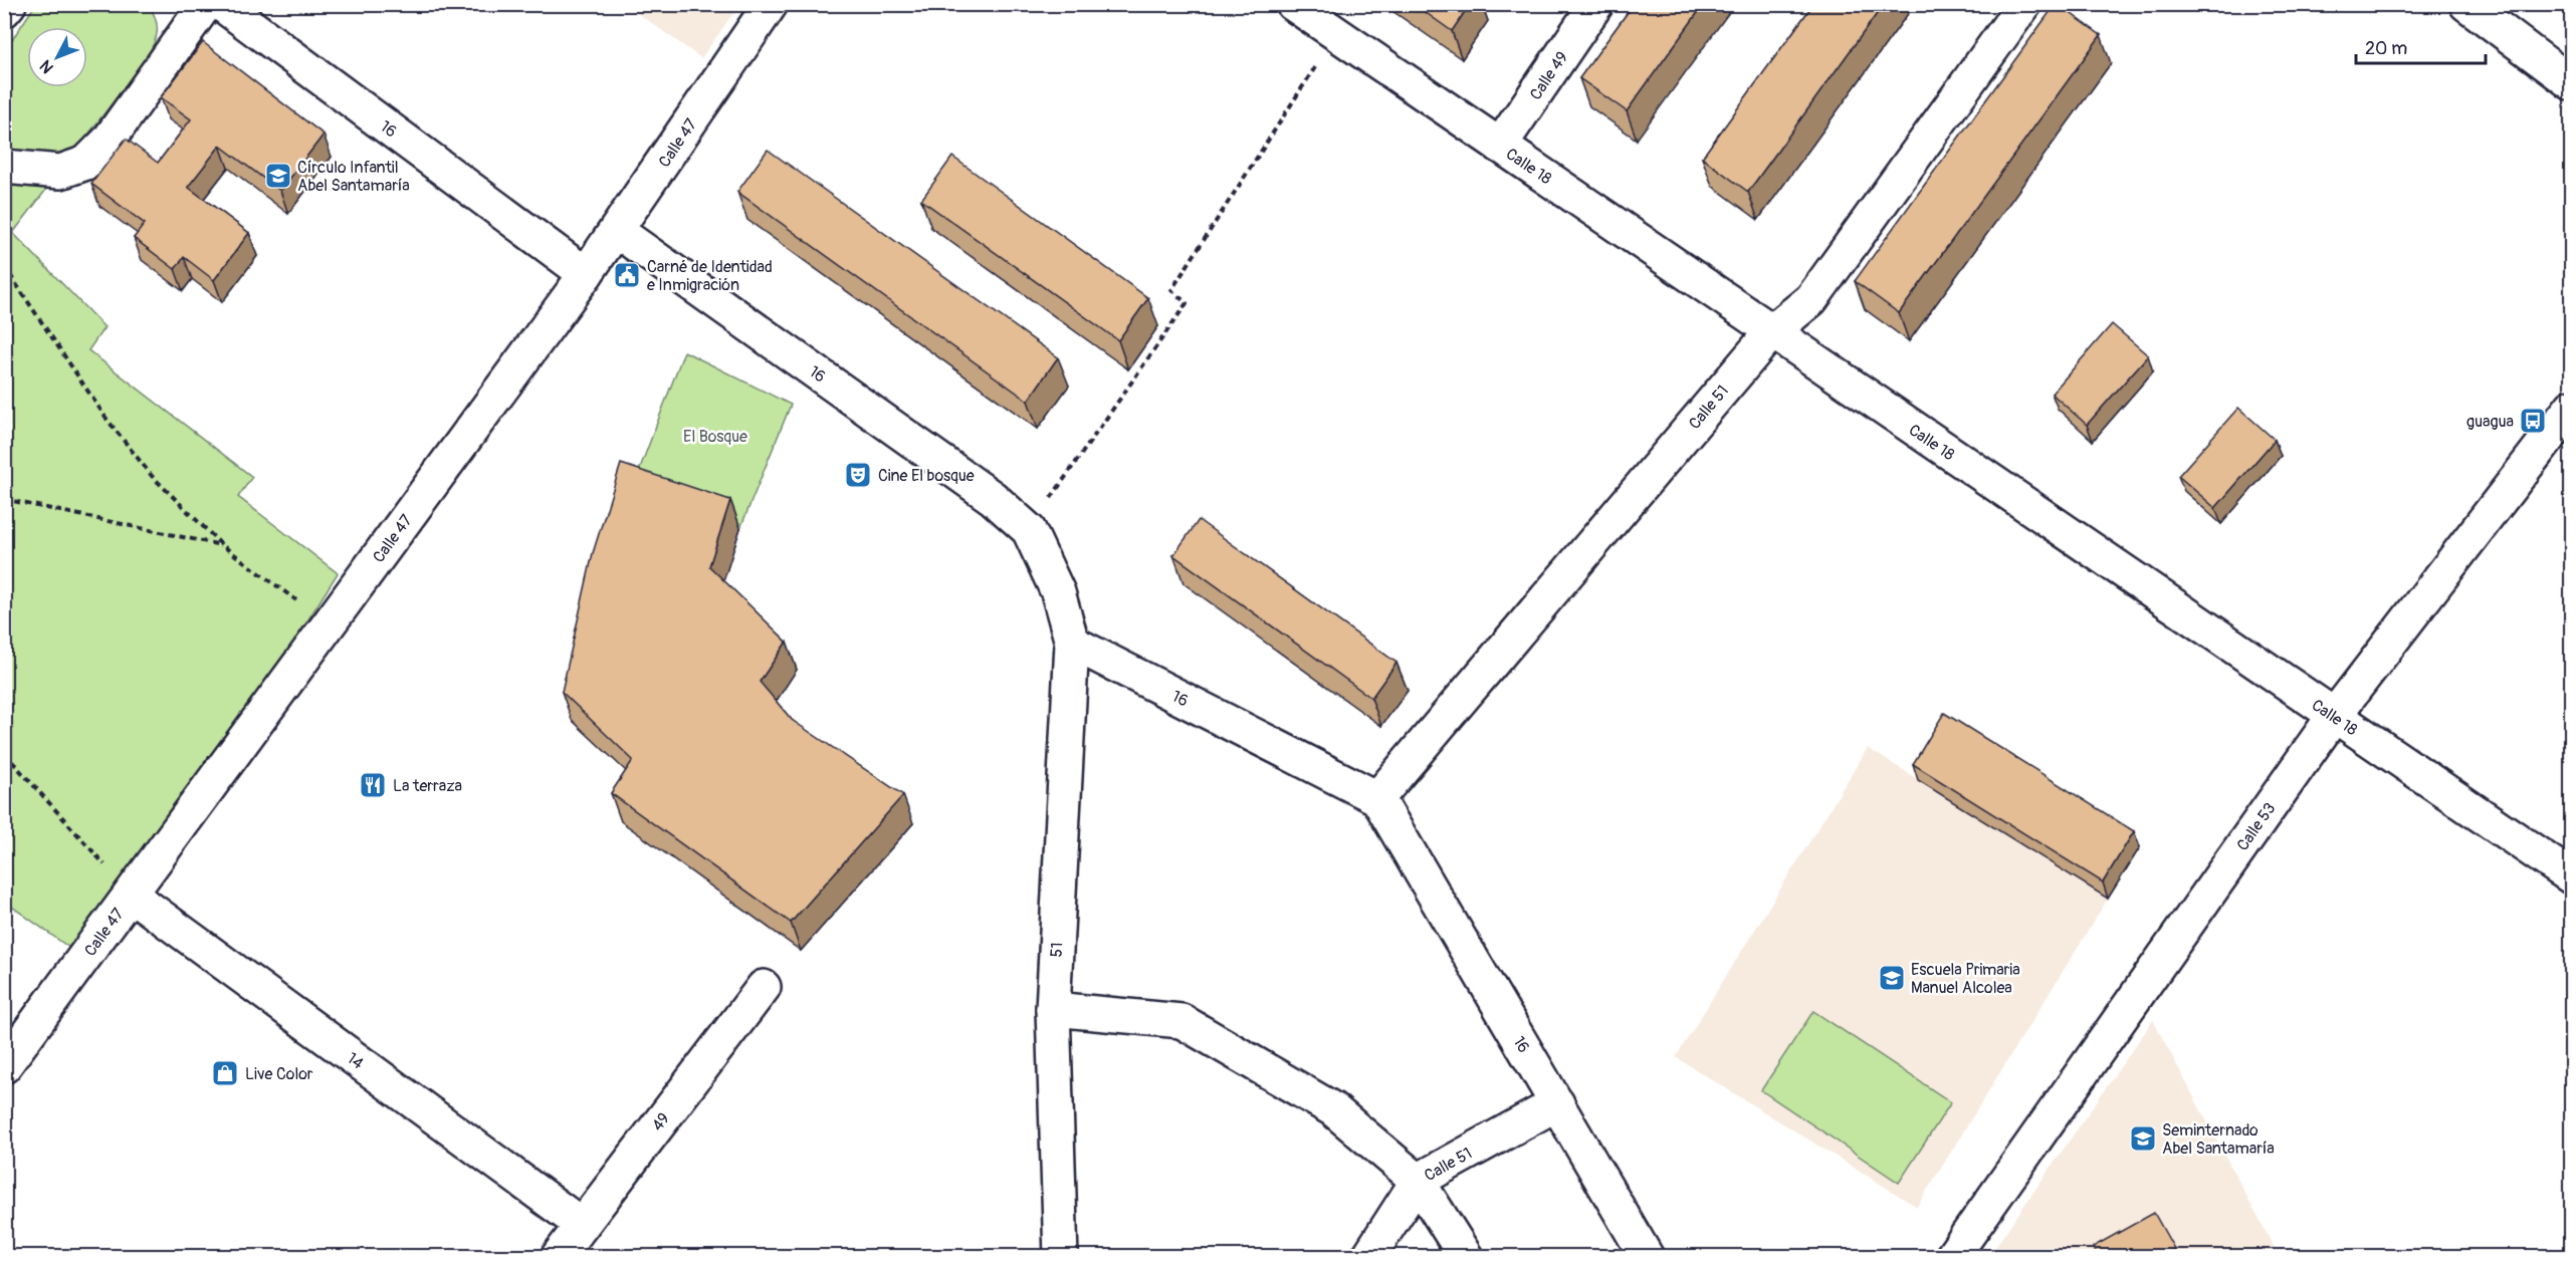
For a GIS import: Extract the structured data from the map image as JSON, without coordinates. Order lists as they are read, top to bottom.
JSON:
{
  "streets": {
    "street": [
      "Calle 49",
      "16",
      "Calle 47",
      "Calle 18",
      "Calle 51",
      "Calle 53",
      "51",
      "14",
      "49"
    ]
  },
  "crossings": [
    ["Calle 49", "Calle 18"],
    ["16", "Calle 47"],
    ["16", "Calle 51"],
    ["16", "51"],
    ["Calle 47", "14"],
    ["Calle 18", "Calle 51"],
    ["Calle 18", "Calle 53"],
    ["14", "49"]
  ],
  "parks": ["El Bosque"],
  "places": {
    "school or university": ["Círculo Infantil Abel Santamaría", "Escuela Primaria Manuel Alcolea", "Seminternado Abel Santamaría"],
    "public building": ["Carné de Identidad e Inmigración"],
    "bus stop": ["guagua"],
    "theatre": ["Cine El bosque"],
    "restaurant": ["La terraza"],
    "shop": ["Live Color"]
  },
  "scale_bar": "20 m",
  "north": "bottom left"
}
